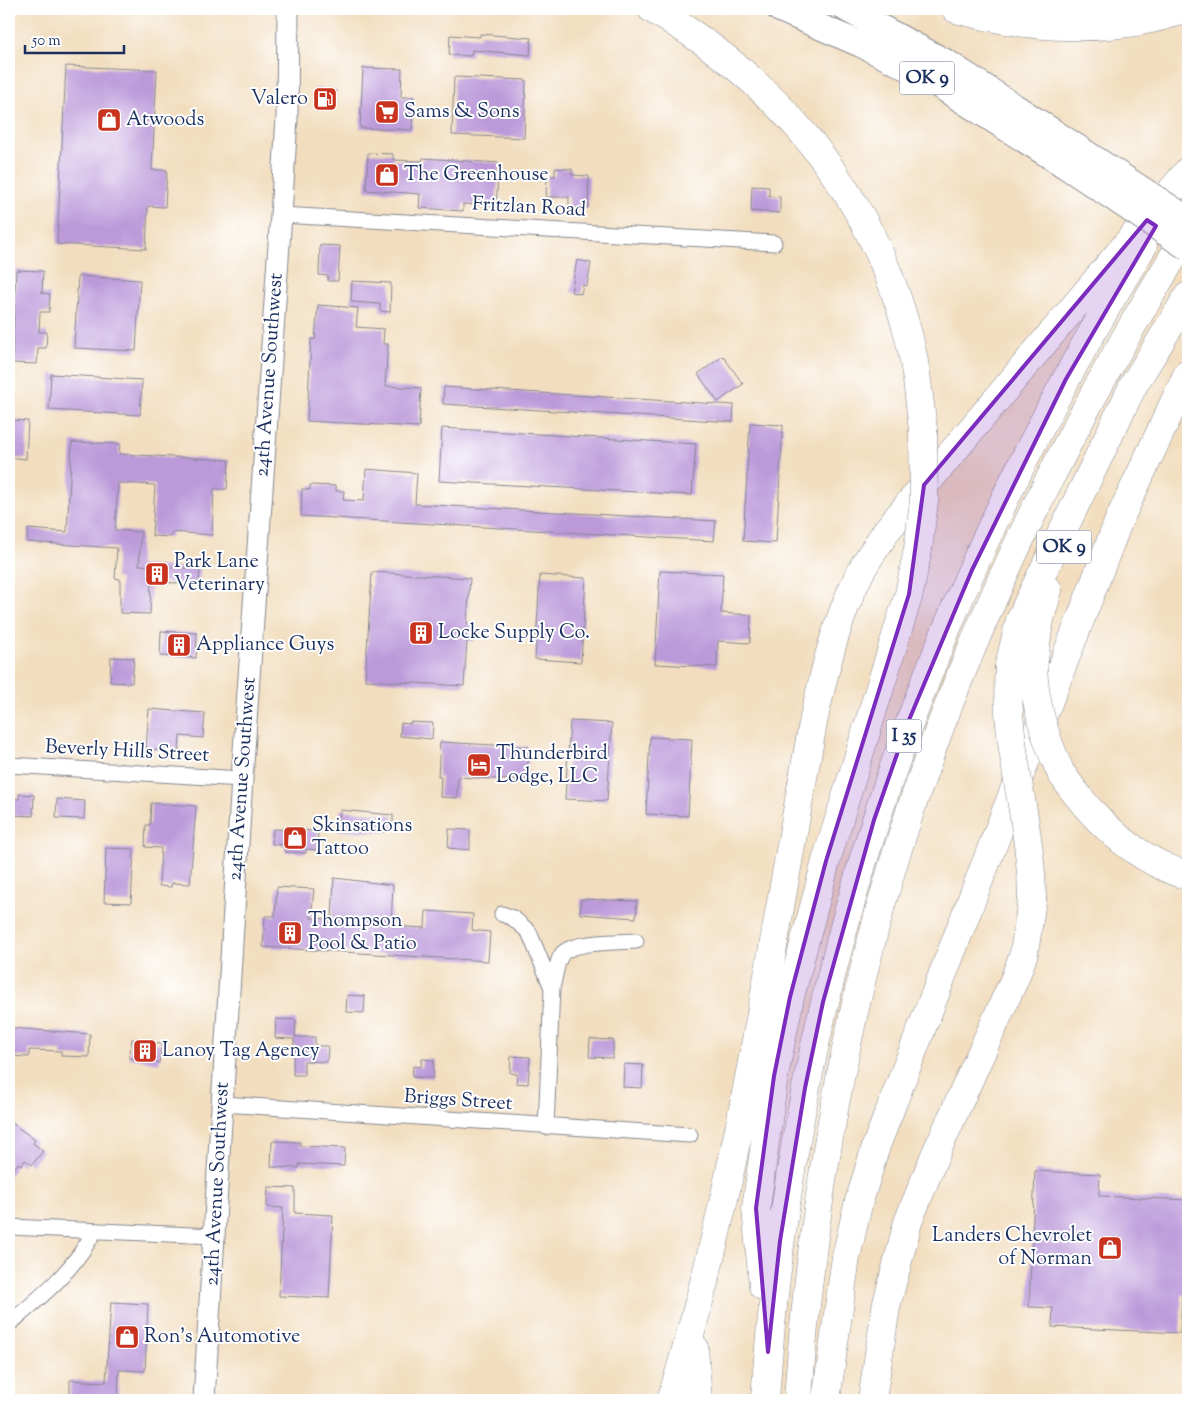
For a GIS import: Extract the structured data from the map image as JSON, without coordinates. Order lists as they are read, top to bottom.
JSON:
{
  "streets": {
    "highway": ["OK 9", "I 35"],
    "main road": ["24th Avenue Southwest"],
    "street": ["Fritzlan Road", "Beverly Hills Street", "Briggs Street"]
  },
  "crossings": [
    ["Fritzlan Road", "24th Avenue Southwest"],
    ["24th Avenue Southwest", "Beverly Hills Street"],
    ["24th Avenue Southwest", "Briggs Street"]
  ],
  "places": {
    "fuel station": ["Valero"],
    "supermarket": ["Sams & Sons"],
    "shop": [
      "Atwoods",
      "The Greenhouse",
      "Skinsations Tattoo",
      "Landers Chevrolet of Norman",
      "Ron's Automotive"
    ],
    "building": [
      "Park Lane Veterinary",
      "Locke Supply Co.",
      "Appliance Guys",
      "Thompson Pool & Patio",
      "Lanoy Tag Agency"
    ],
    "hotel": ["Thunderbird Lodge, LLC"]
  },
  "scale_bar": "50 m"
}
